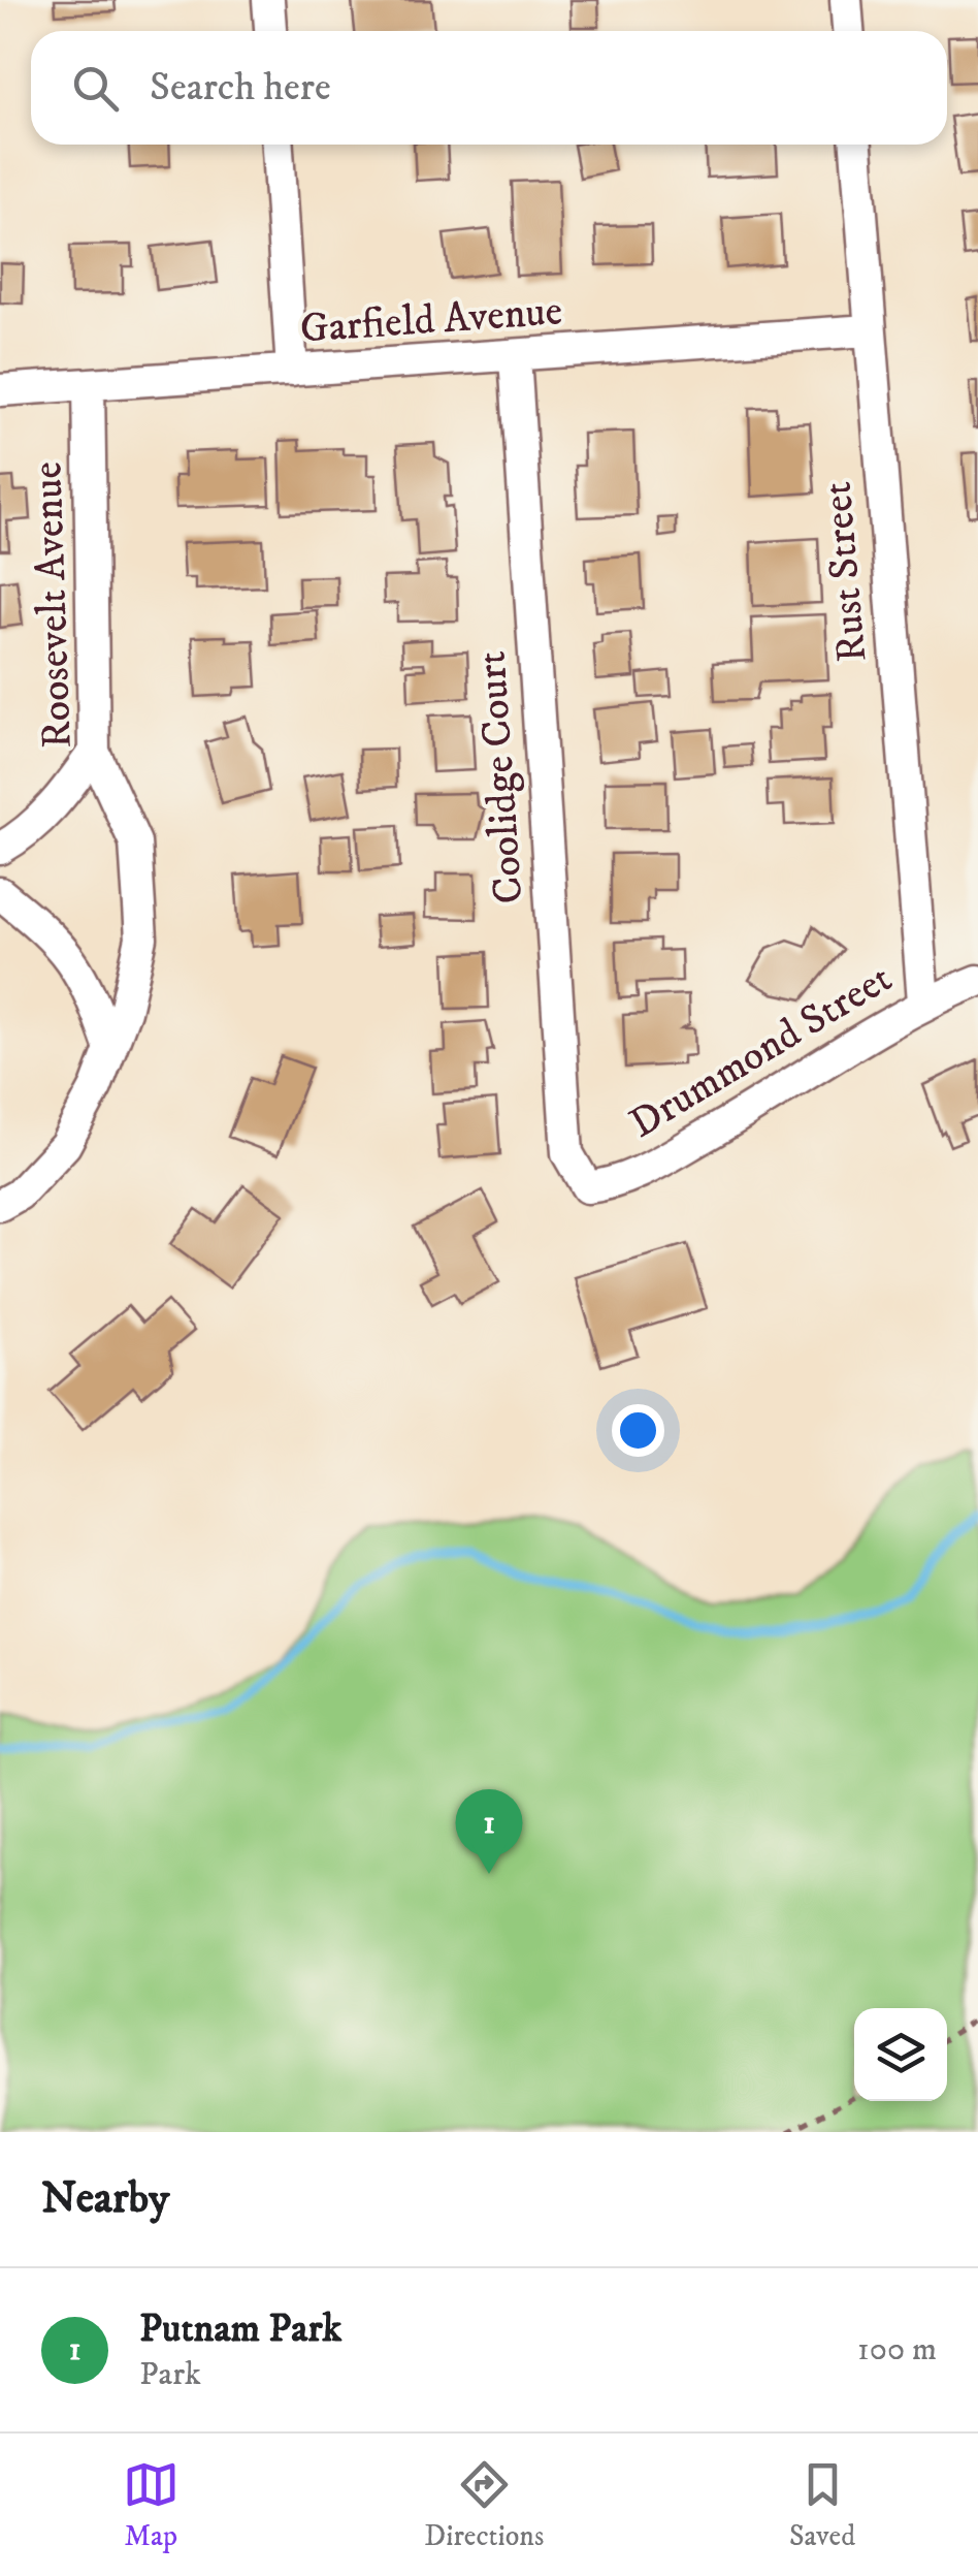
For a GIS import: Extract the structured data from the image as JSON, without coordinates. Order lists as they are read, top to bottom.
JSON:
{
  "streets": {
    "street": [
      "Garfield Avenue",
      "Rust Street",
      "Roosevelt Avenue",
      "Coolidge Court",
      "Drummond Street"
    ]
  },
  "crossings": [
    ["Garfield Avenue", "Rust Street"],
    ["Garfield Avenue", "Roosevelt Avenue"],
    ["Garfield Avenue", "Coolidge Court"],
    ["Rust Street", "Drummond Street"],
    ["Coolidge Court", "Drummond Street"]
  ],
  "page": {
    "search": "Search here",
    "pins": "1",
    "heading": "Nearby",
    "list": [
      {
        "mark": "1",
        "name": "Putnam Park",
        "note": "Park",
        "value": "100 m"
      }
    ],
    "nav": ["Map", "Directions", "Saved"]
  }
}
